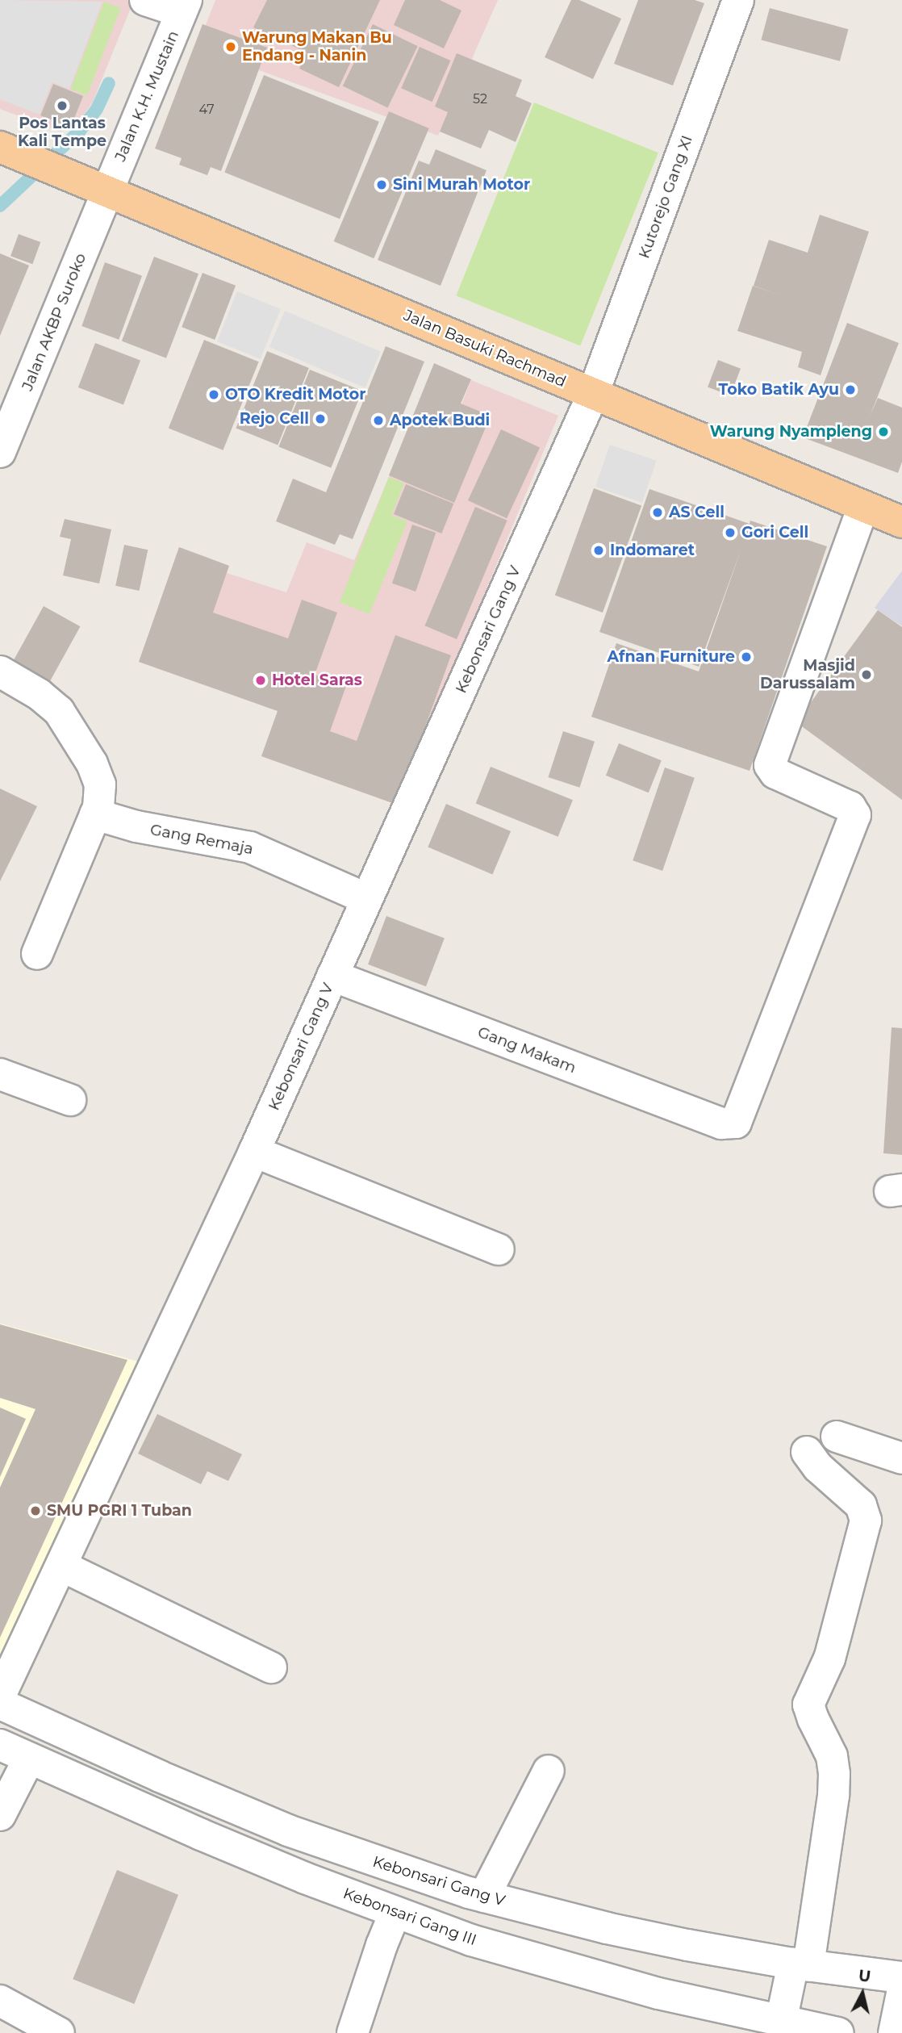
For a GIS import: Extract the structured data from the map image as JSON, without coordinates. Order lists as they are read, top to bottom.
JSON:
{
  "streets": {
    "main road": ["Jalan Basuki Rachmad"],
    "street": [
      "Jalan K.H. Mustain",
      "Kutorejo Gang XI",
      "Jalan AKBP Suroko",
      "Kebonsari Gang V",
      "Gang Remaja",
      "Gang Makam",
      "Kebonsari Gang III"
    ]
  },
  "crossings": [
    ["Jalan K.H. Mustain", "Jalan AKBP Suroko"],
    ["Jalan K.H. Mustain", "Jalan Basuki Rachmad"],
    ["Kutorejo Gang XI", "Jalan Basuki Rachmad"],
    ["Kutorejo Gang XI", "Kebonsari Gang V"],
    ["Jalan AKBP Suroko", "Jalan Basuki Rachmad"],
    ["Jalan Basuki Rachmad", "Kebonsari Gang V"],
    ["Jalan Basuki Rachmad", "Gang Makam"],
    ["Kebonsari Gang V", "Gang Remaja"],
    ["Kebonsari Gang V", "Gang Makam"]
  ],
  "places": [
    "Warung Makan Bu Endang - Nanin",
    "Pos Lantas Kali Tempe",
    "Sini Murah Motor",
    "Toko Batik Ayu",
    "OTO Kredit Motor",
    "Rejo Cell",
    "Apotek Budi",
    "Warung Nyampleng",
    "AS Cell",
    "Gori Cell",
    "Indomaret",
    "Afnan Furniture",
    "Masjid Darussalam",
    "Hotel Saras",
    "SMU PGRI 1 Tuban"
  ],
  "house_numbers": ["52", "47"],
  "north": "top"
}
